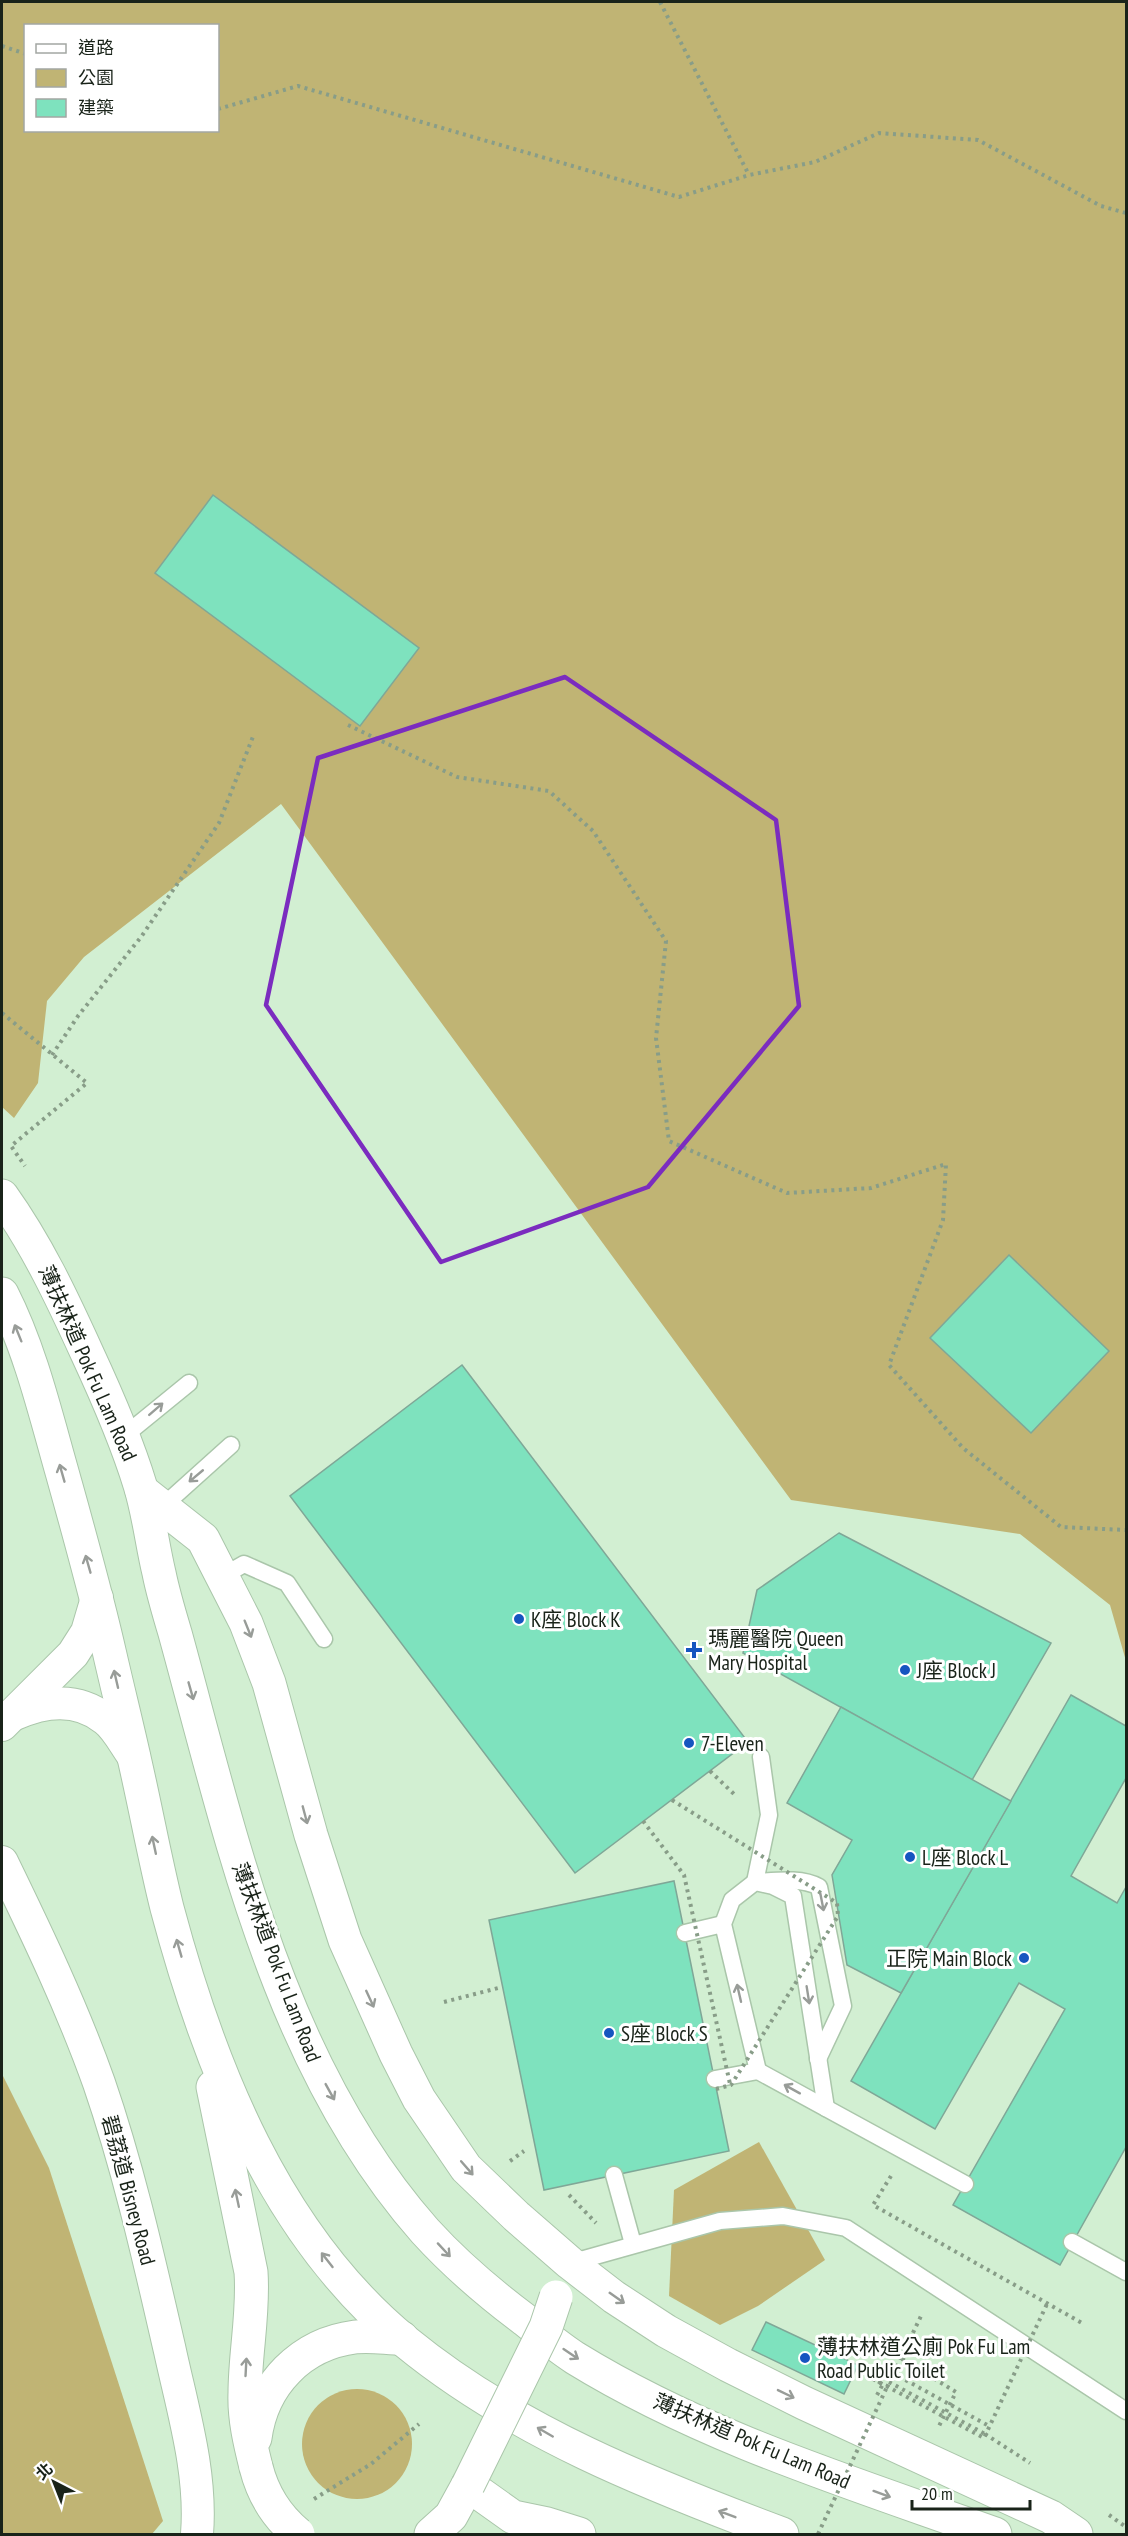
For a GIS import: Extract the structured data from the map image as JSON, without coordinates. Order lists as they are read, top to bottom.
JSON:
{
  "streets": {
    "main road": ["薄扶林道 Pok Fu Lam Road"],
    "street": ["碧荔道 Bisney Road"]
  },
  "places": {
    "other": [
      "K座 Block K",
      "J座 Block J",
      "7-Eleven",
      "L座 Block L",
      "正院 Main Block",
      "S座 Block S",
      "薄扶林道公廁 Pok Fu Lam Road Public Toilet"
    ],
    "health": ["瑪麗醫院 Queen Mary Hospital"]
  },
  "legend": ["道路", "公園", "建築"],
  "scale_bar": "20 m",
  "north": "top left"
}
